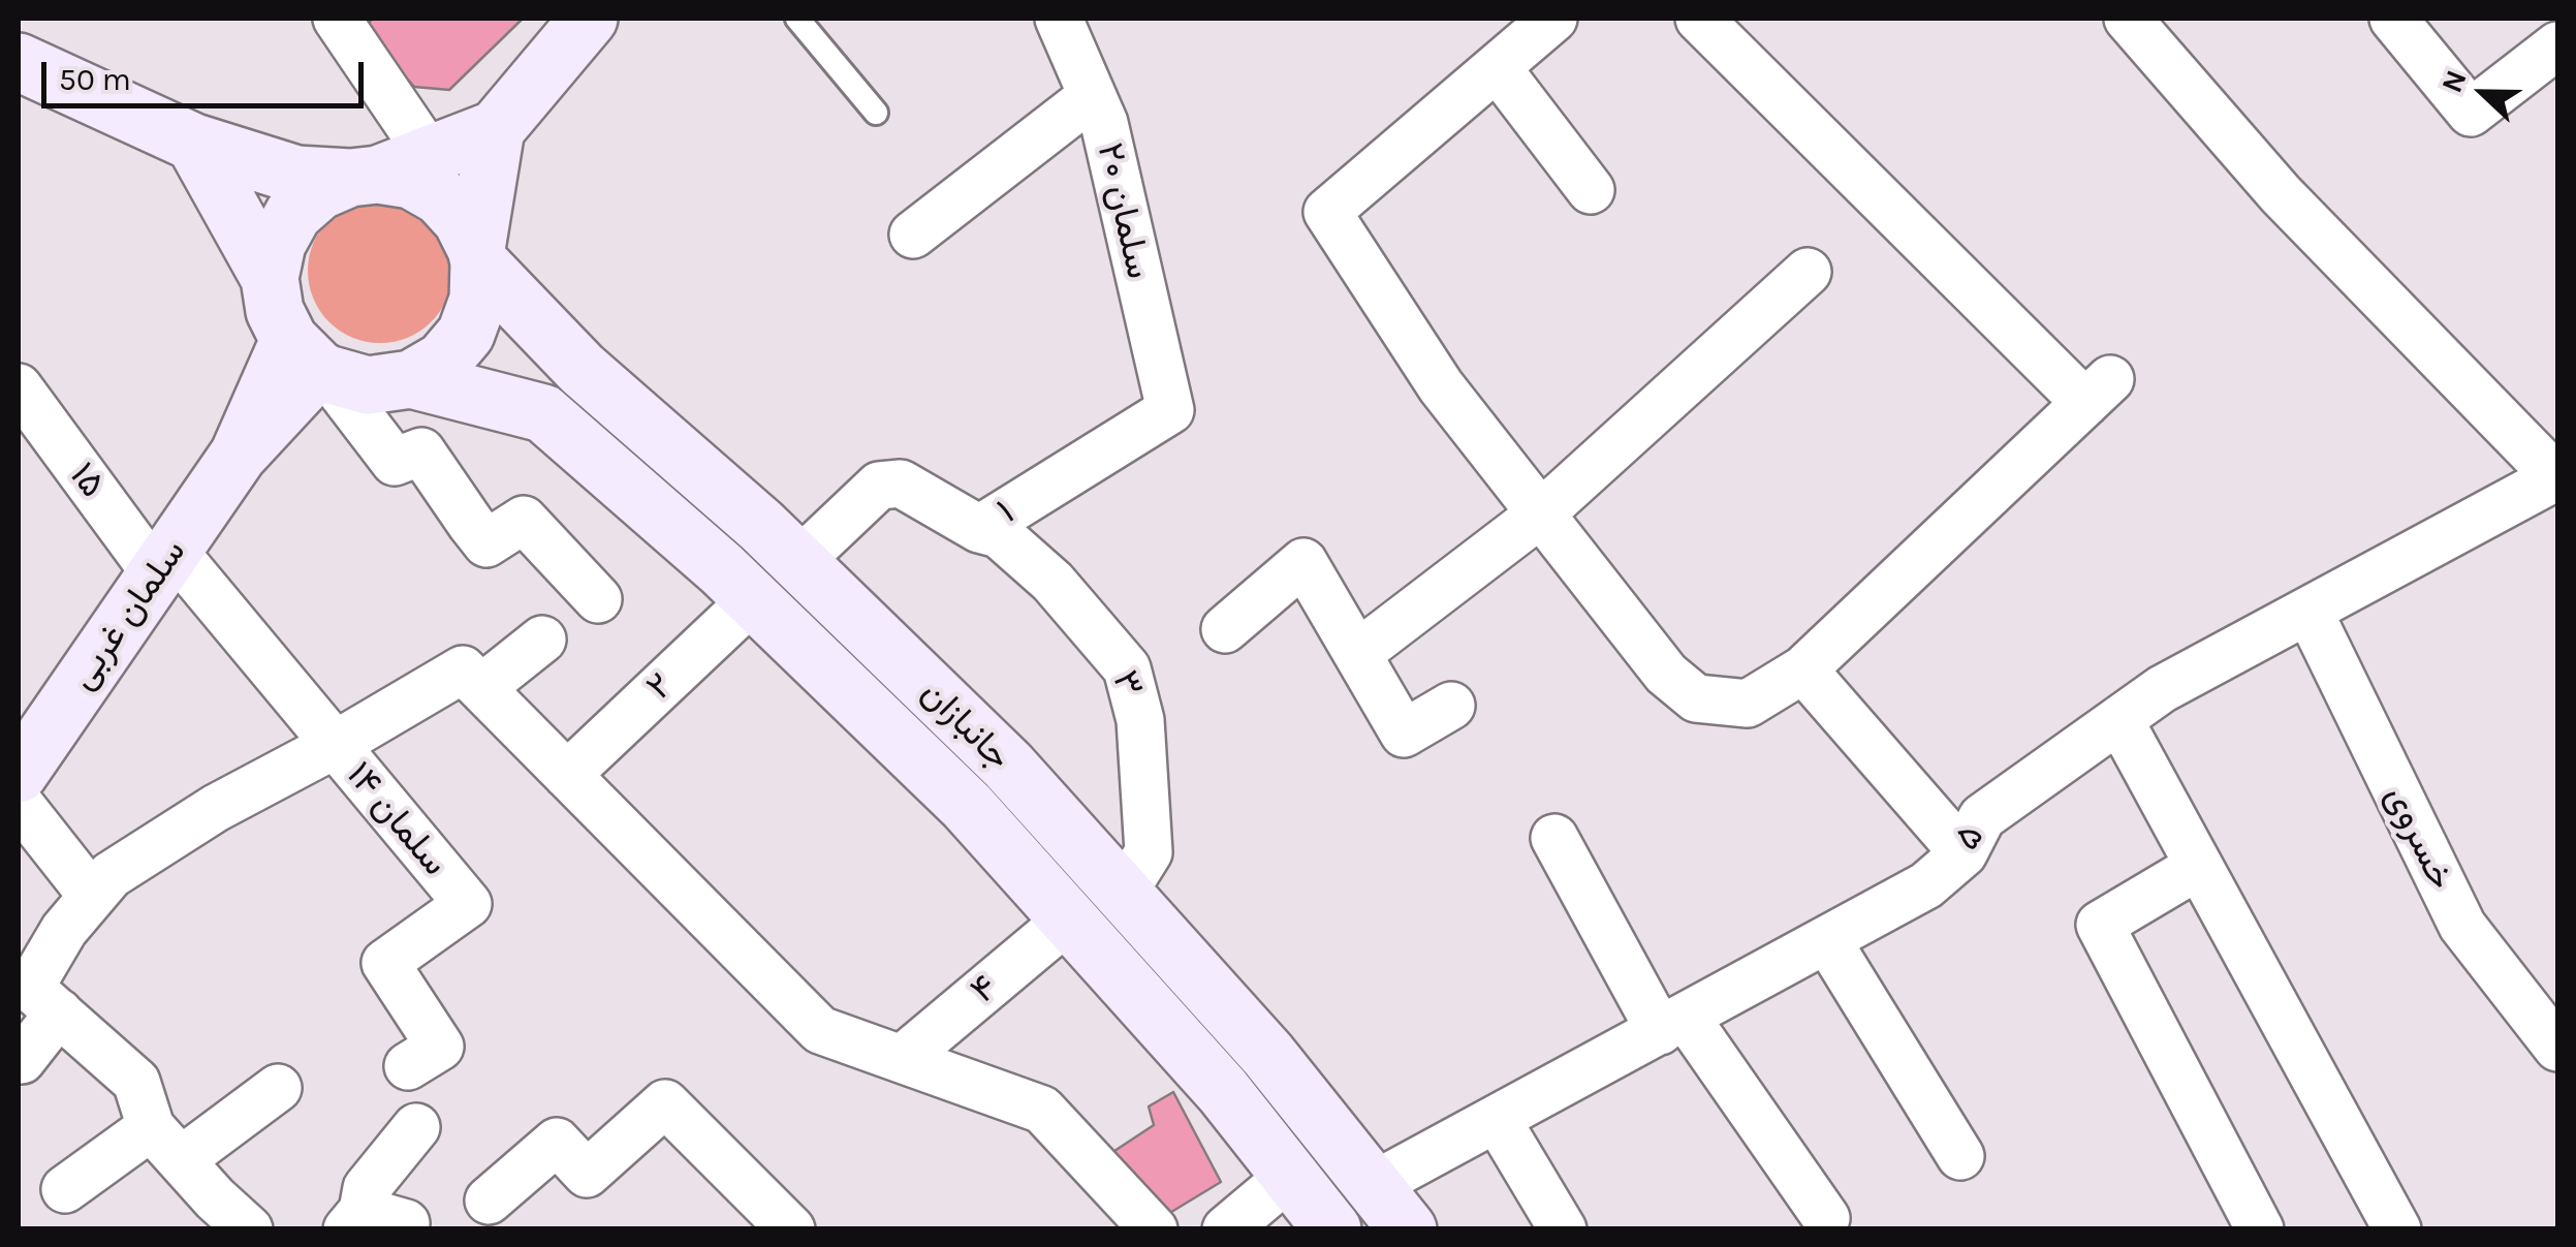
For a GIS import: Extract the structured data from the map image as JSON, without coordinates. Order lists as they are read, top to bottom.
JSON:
{
  "streets": {
    "street": [
      "سلمان ۲۰",
      "۱۵",
      "۱",
      "سلمان غربی",
      "۳",
      "۲",
      "جانبازان",
      "سلمان ۱۴",
      "۵",
      "خسروی",
      "۴"
    ]
  },
  "crossings": [
    ["سلمان ۲۰", "۱"],
    ["۱۵", "سلمان غربی"],
    ["۱۵", "سلمان ۱۴"],
    ["۱", "۳"],
    ["۱", "جانبازان"],
    ["سلمان غربی", "جانبازان"],
    ["سلمان غربی", "سلمان ۱۴"],
    ["۳", "جانبازان"],
    ["۲", "جانبازان"],
    ["جانبازان", "۵"],
    ["جانبازان", "۴"],
    ["۵", "خسروی"]
  ],
  "scale_bar": "50 m",
  "north": "left"
}
